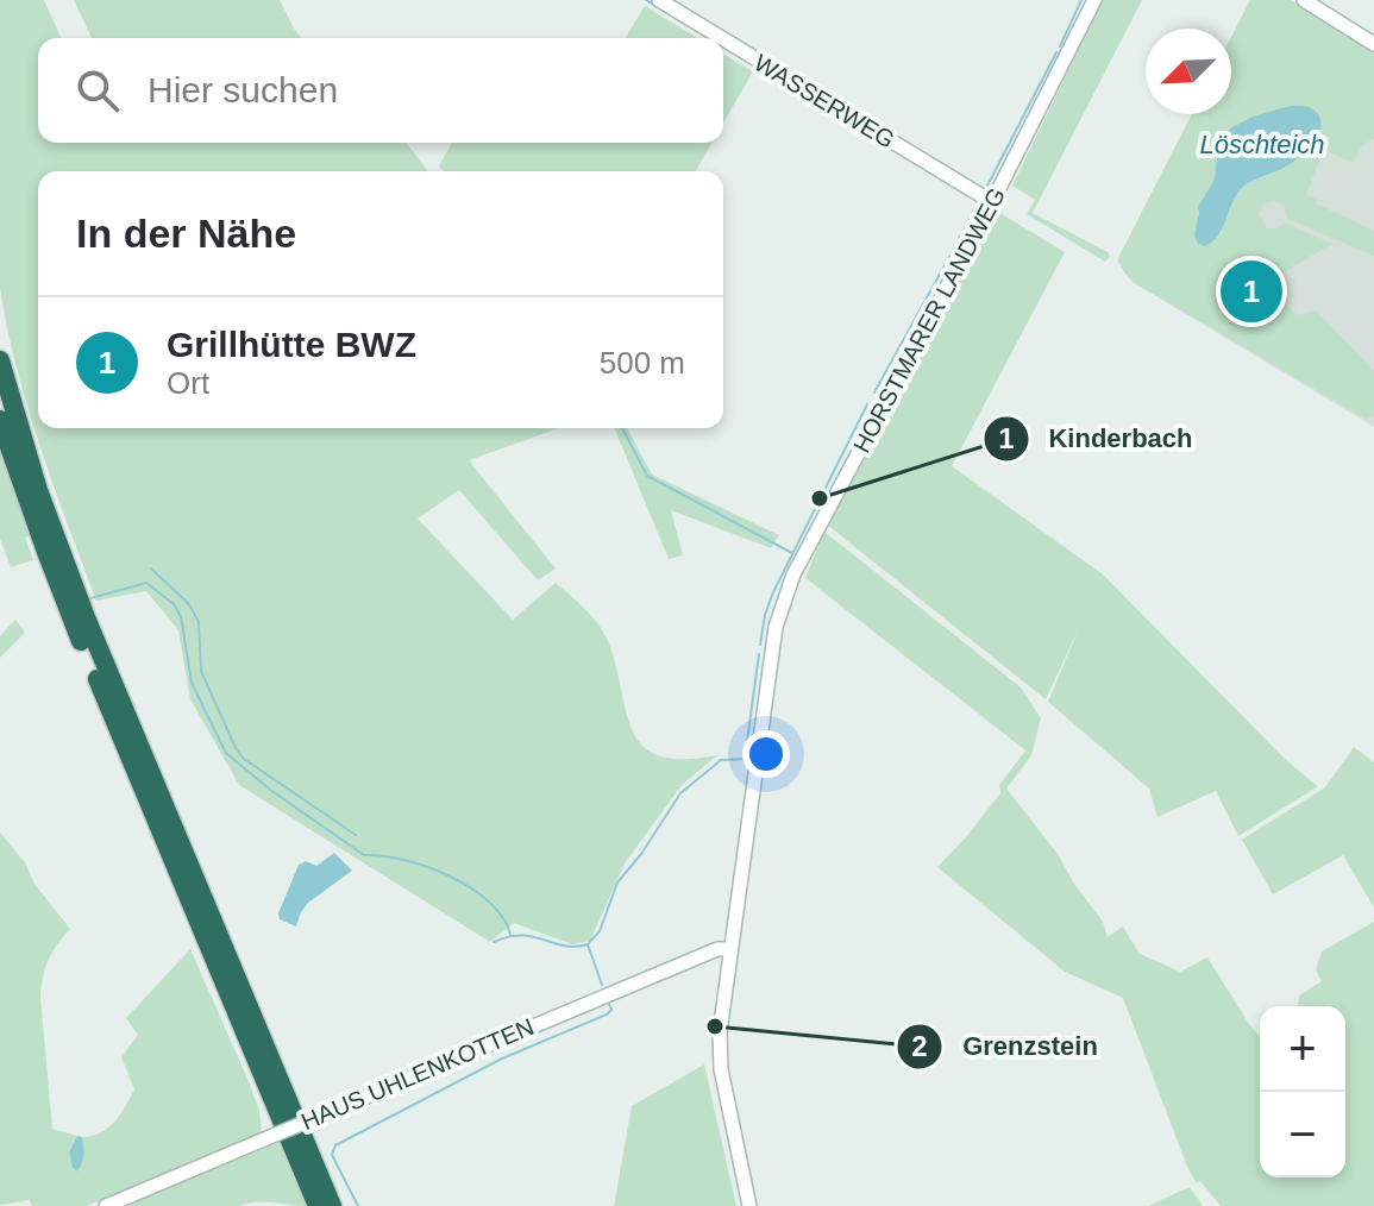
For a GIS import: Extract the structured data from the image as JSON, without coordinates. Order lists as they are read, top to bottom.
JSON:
{
  "streets": {
    "street": ["WASSERWEG", "HORSTMARER LANDWEG", "HAUS UHLENKOTTEN"]
  },
  "crossings": [
    ["WASSERWEG", "HORSTMARER LANDWEG"],
    ["HORSTMARER LANDWEG", "HAUS UHLENKOTTEN"]
  ],
  "water": ["Löschteich"],
  "places": ["Kinderbach", "Grenzstein"],
  "north": "bottom left",
  "page": {
    "search": "Hier suchen",
    "heading": "In der Nähe",
    "pins": "1",
    "list": [
      {
        "mark": "1",
        "name": "Grillhütte BWZ",
        "note": "Ort",
        "value": "500 m"
      }
    ],
    "map_buttons": ["+", "−"]
  }
}
